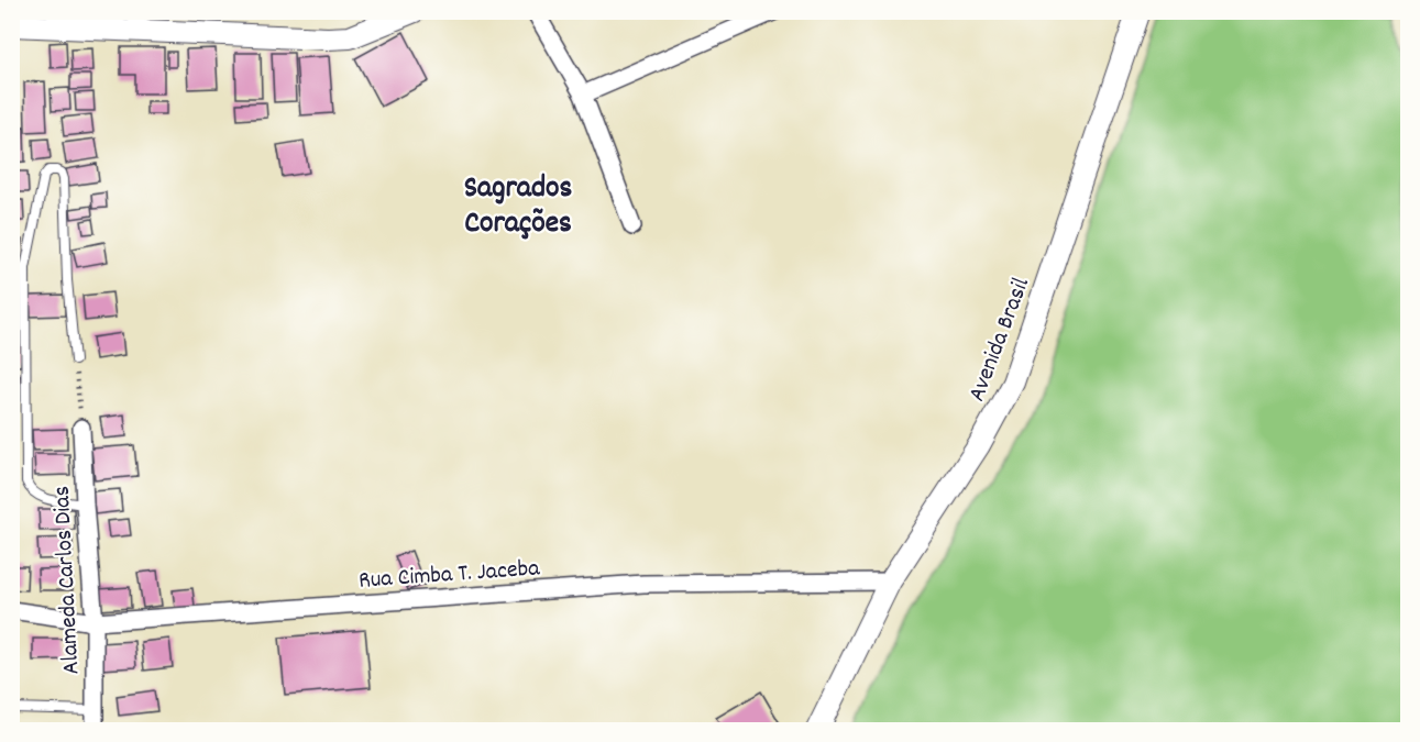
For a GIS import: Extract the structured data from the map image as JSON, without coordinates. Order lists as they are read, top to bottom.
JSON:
{
  "streets": {
    "street": ["Avenida Brasil", "Rua Cimba T. Jaceba", "Alameda Carlos Dias"]
  },
  "crossings": [
    ["Avenida Brasil", "Rua Cimba T. Jaceba"],
    ["Rua Cimba T. Jaceba", "Alameda Carlos Dias"]
  ],
  "districts": ["Sagrados Corações"]
}
